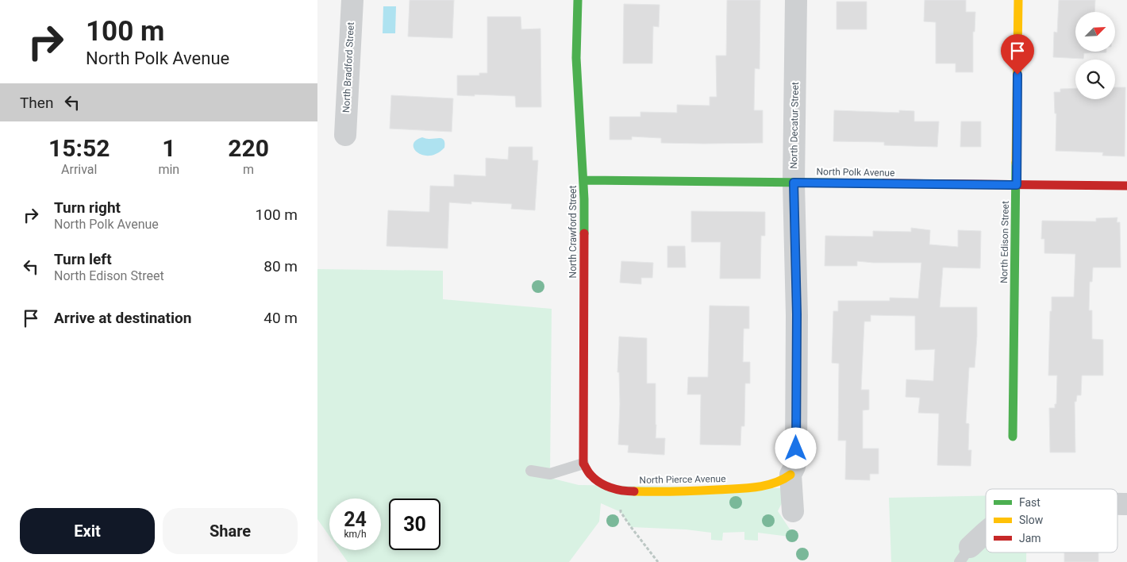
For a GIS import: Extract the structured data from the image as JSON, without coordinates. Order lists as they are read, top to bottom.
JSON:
{
  "streets": {
    "street": [
      "North Bradford Street",
      "North Decatur Street",
      "North Polk Avenue",
      "North Crawford Street",
      "North Edison Street",
      "North Pierce Avenue"
    ]
  },
  "crossings": [
    ["North Decatur Street", "North Polk Avenue"],
    ["North Decatur Street", "North Pierce Avenue"],
    ["North Polk Avenue", "North Crawford Street"],
    ["North Polk Avenue", "North Edison Street"],
    ["North Crawford Street", "North Pierce Avenue"]
  ],
  "legend": ["Fast", "Slow", "Jam"],
  "north": "top right",
  "page": {
    "turn": ["100 m", "North Polk Avenue"],
    "then": "Then",
    "eta": [
      "15:52",
      "Arrival",
      "1",
      "min",
      "220",
      "m"
    ],
    "list": [
      {
        "name": "Turn right",
        "note": "North Polk Avenue",
        "value": "100 m"
      },
      {
        "name": "Turn left",
        "note": "North Edison Street",
        "value": "80 m"
      },
      {
        "name": "Arrive at destination",
        "value": "40 m"
      }
    ],
    "speed": "24 km/h",
    "limit": "30",
    "buttons": ["Exit", "Share"]
  }
}
